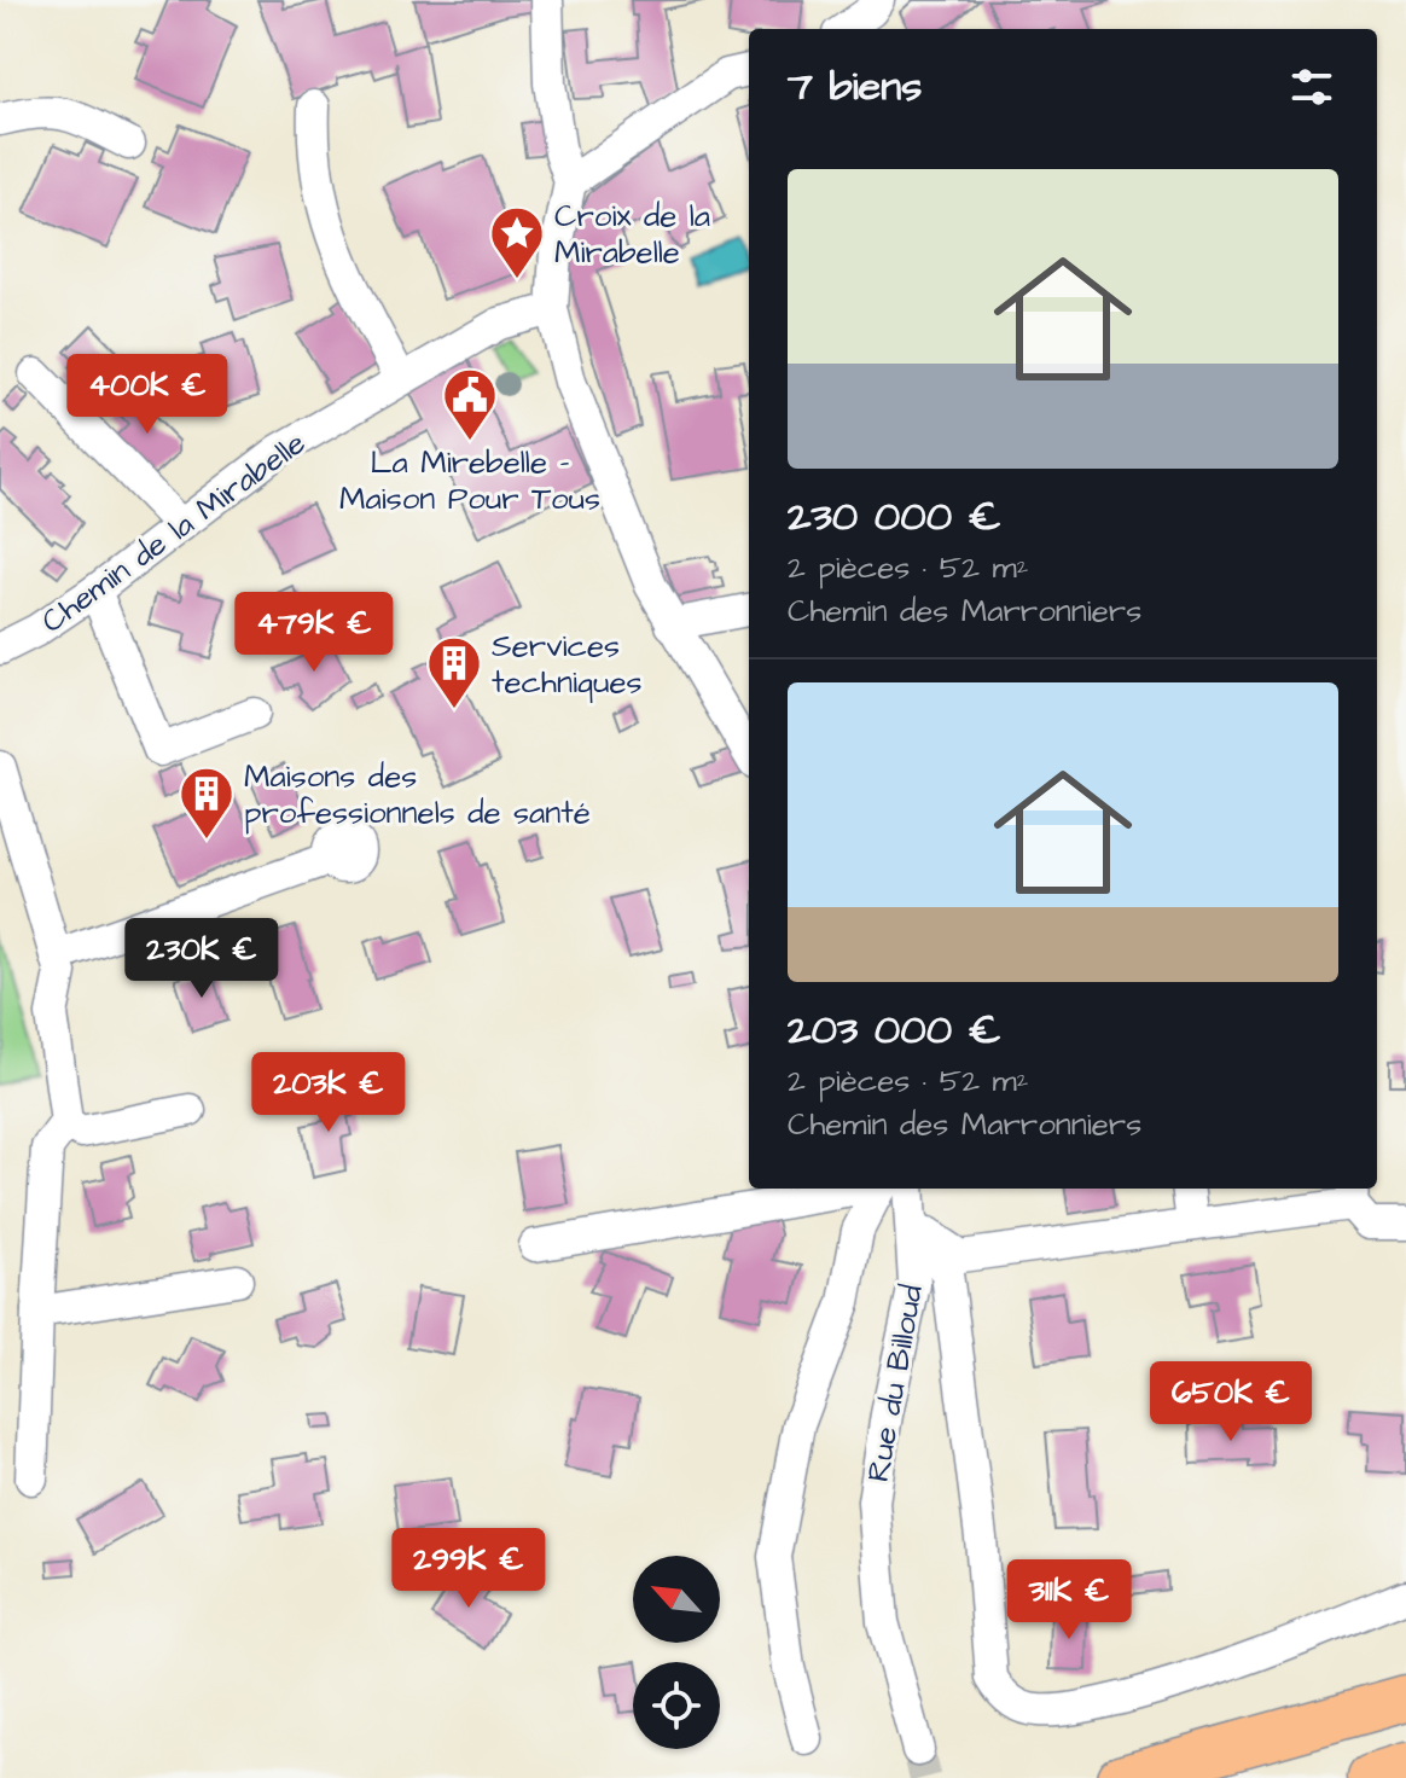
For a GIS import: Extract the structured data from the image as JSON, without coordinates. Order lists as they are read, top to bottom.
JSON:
{
  "streets": {
    "street": ["Chemin de la Mirabelle", "Rue du Billoud"]
  },
  "places": {
    "place": ["Croix de la Mirabelle"],
    "public building": ["La Mirebelle - Maison Pour Tous"],
    "building": ["Services techniques", "Maisons des professionnels de santé"]
  },
  "north": "top left",
  "page": {
    "heading": "7 biens",
    "list": [
      {
        "name": "230 000 €",
        "note": "2 pièces · 52 m² · Chemin des Marronniers"
      },
      {
        "name": "203 000 €",
        "note": "2 pièces · 52 m² · Chemin des Marronniers"
      }
    ],
    "price": [
      "400K €",
      "479K €",
      "230K €",
      "203K €",
      "650K €",
      "299K €",
      "311K €"
    ]
  }
}
